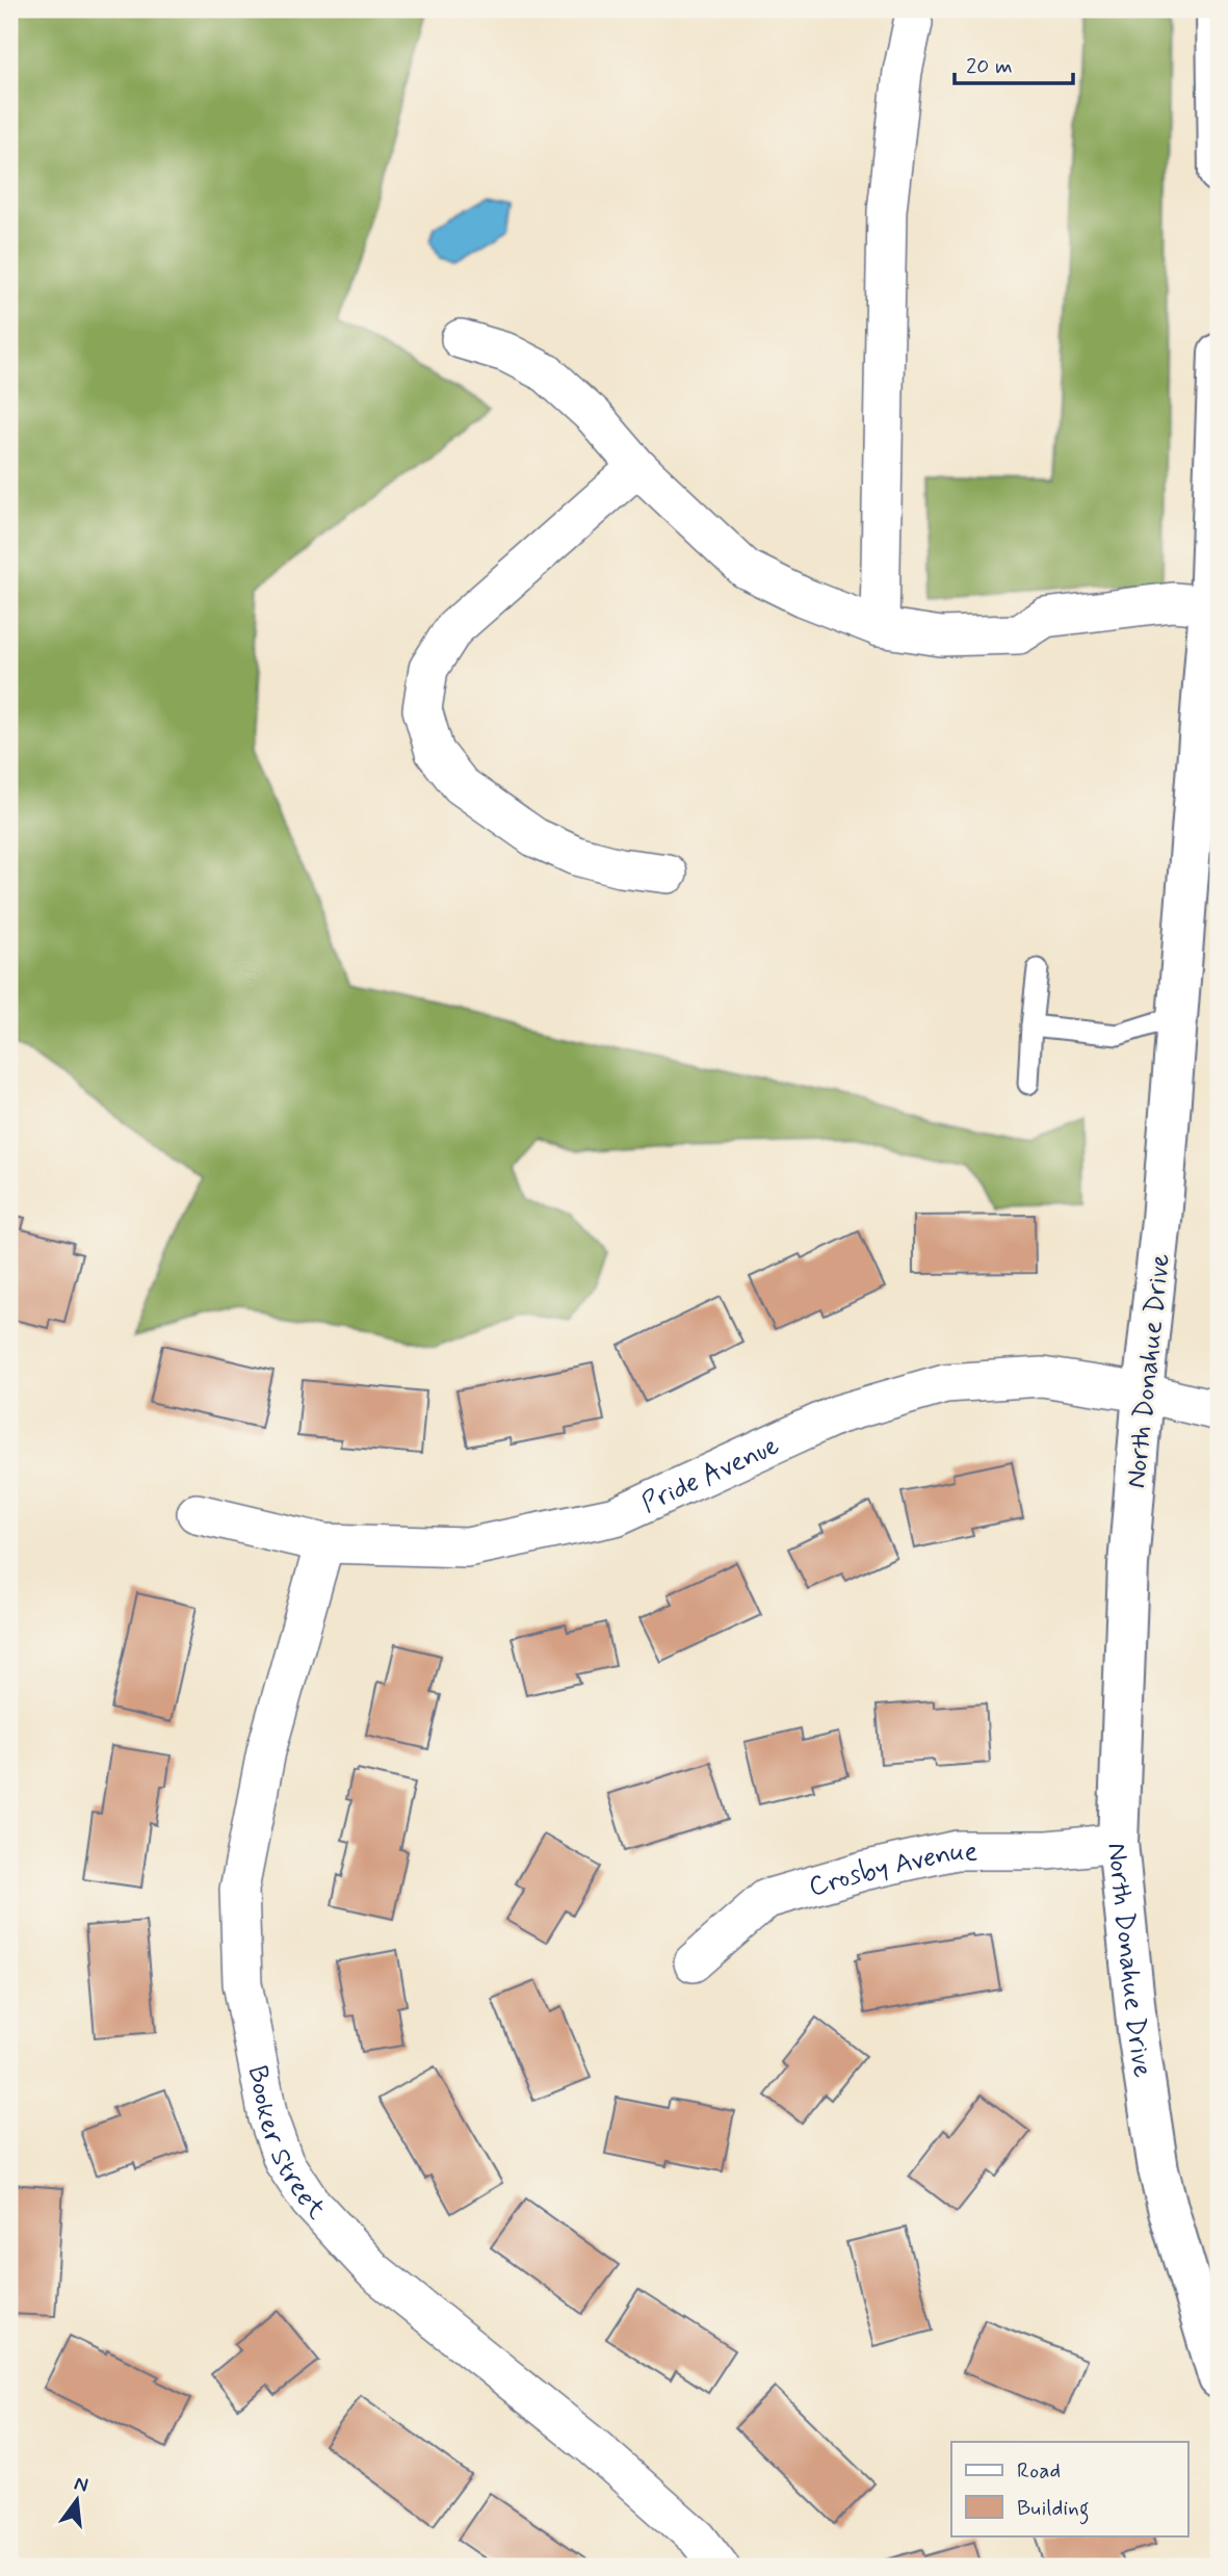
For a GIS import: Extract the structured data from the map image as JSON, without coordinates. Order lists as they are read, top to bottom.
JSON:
{
  "streets": {
    "street": [
      "North Donahue Drive",
      "Pride Avenue",
      "Crosby Avenue",
      "Booker Street"
    ]
  },
  "crossings": [
    ["North Donahue Drive", "Pride Avenue"],
    ["North Donahue Drive", "Crosby Avenue"],
    ["Pride Avenue", "Booker Street"]
  ],
  "legend": ["Road", "Building"],
  "scale_bar": "20 m",
  "north": "top"
}
